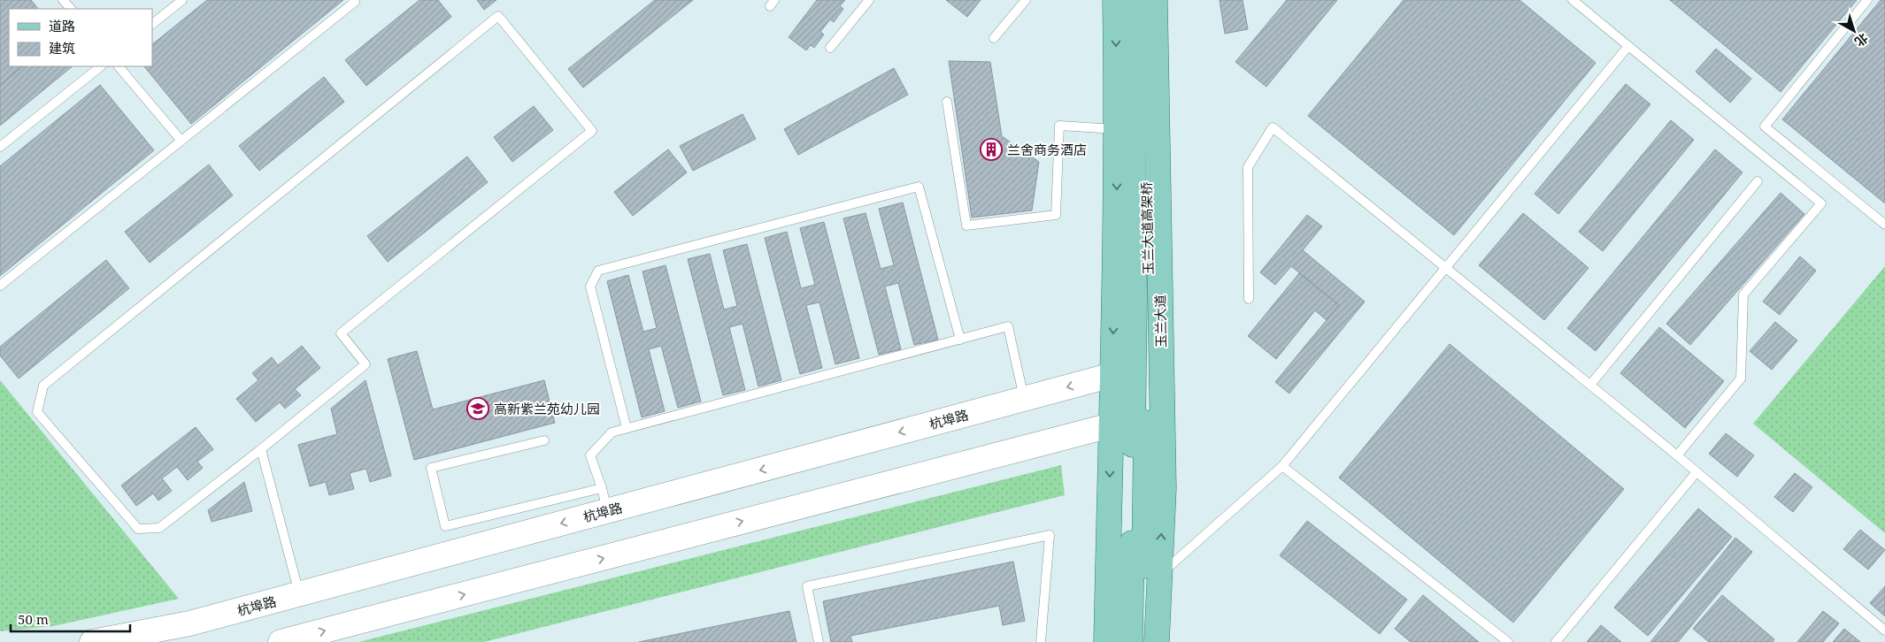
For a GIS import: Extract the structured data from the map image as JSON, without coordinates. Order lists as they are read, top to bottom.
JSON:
{
  "streets": {
    "main road": ["玉兰大道高架桥", "玉兰大道", "杭埠路"]
  },
  "places": {
    "building": ["兰舍商务酒店"],
    "school or university": ["高新紫兰苑幼儿园"]
  },
  "legend": ["道路", "建筑"],
  "scale_bar": "50 m",
  "north": "bottom right"
}
